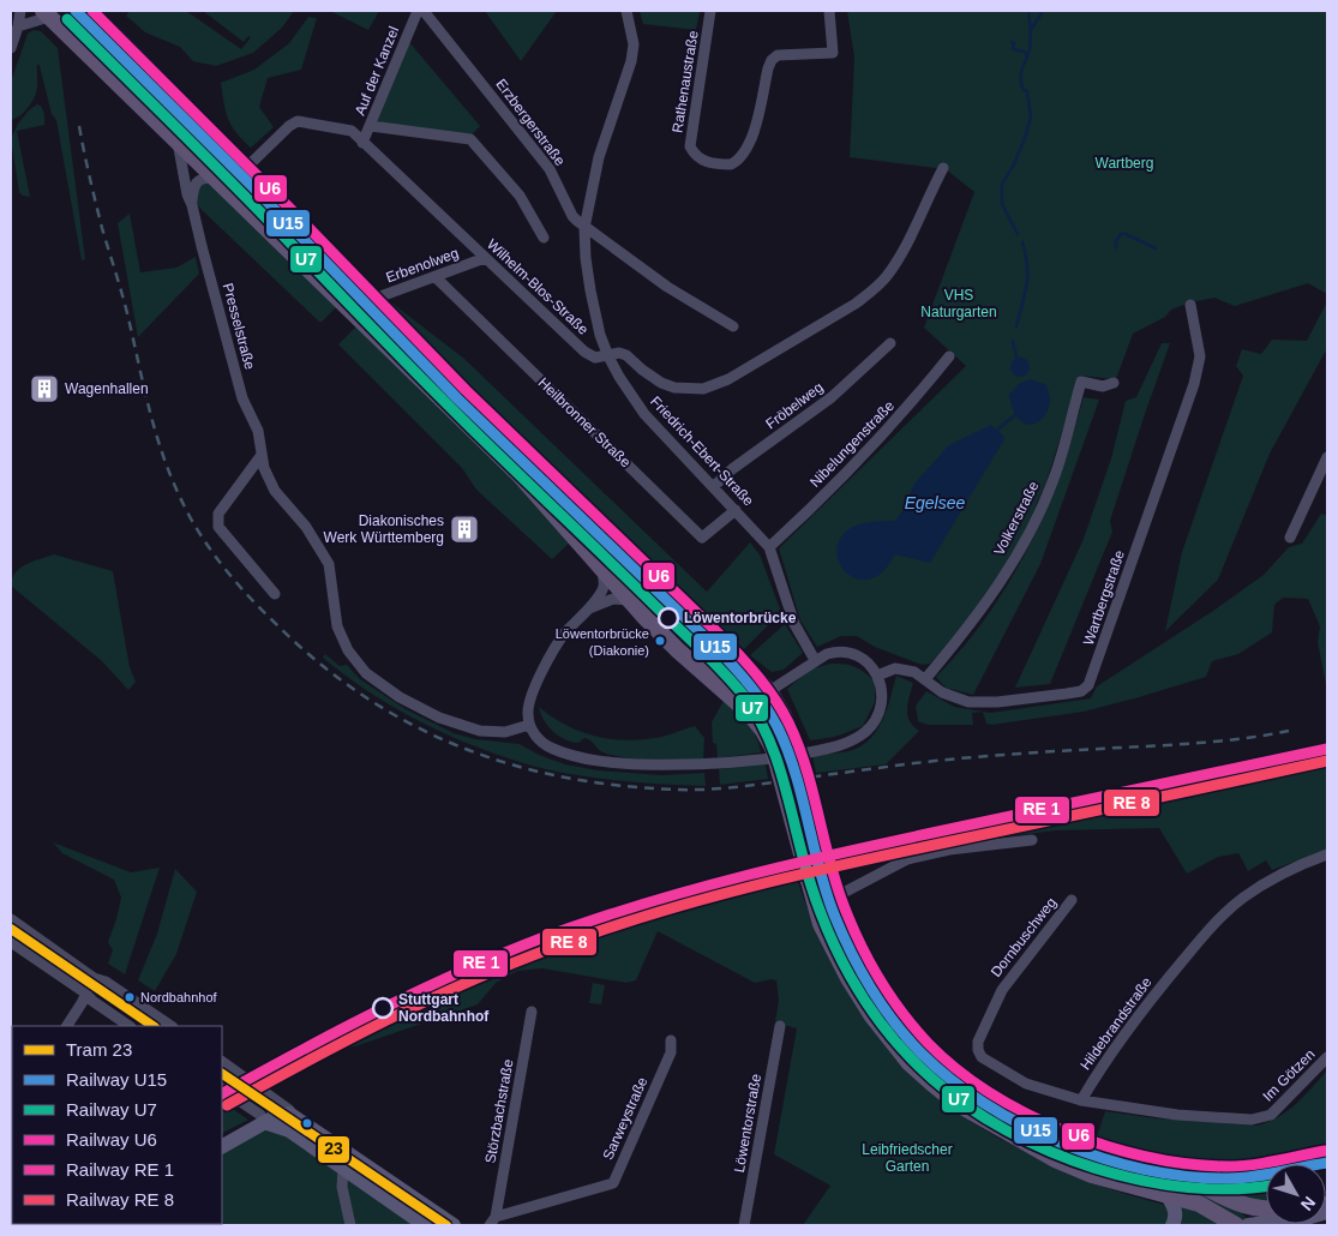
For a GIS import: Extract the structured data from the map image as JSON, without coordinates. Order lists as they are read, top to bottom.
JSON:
{
  "streets": {
    "street": [
      "Auf der Kanzel",
      "Rathenaustraße",
      "Erzbergerstraße",
      "Erbenolweg",
      "Wilhelm-Blos-Straße",
      "Presselstraße",
      "Fröbelweg",
      "Heilbronner Straße",
      "Nibelungenstraße",
      "Friedrich-Ebert-Straße",
      "Volkerstraße",
      "Wartbergstraße",
      "Dornbuschweg",
      "Hildebrandstraße",
      "Im Götzen",
      "Störzbachstraße",
      "Sarweystraße",
      "Löwentorstraße"
    ]
  },
  "crossings": [
    ["Auf der Kanzel", "Wilhelm-Blos-Straße"],
    ["Erzbergerstraße", "Friedrich-Ebert-Straße"],
    ["Erbenolweg", "Wilhelm-Blos-Straße"],
    ["Erbenolweg", "Heilbronner Straße"],
    ["Wilhelm-Blos-Straße", "Friedrich-Ebert-Straße"],
    ["Fröbelweg", "Friedrich-Ebert-Straße"],
    ["Heilbronner Straße", "Friedrich-Ebert-Straße"],
    ["Nibelungenstraße", "Friedrich-Ebert-Straße"],
    ["Volkerstraße", "Wartbergstraße"],
    ["Dornbuschweg", "Hildebrandstraße"],
    ["Dornbuschweg", "Im Götzen"],
    ["Hildebrandstraße", "Im Götzen"],
    ["Störzbachstraße", "Sarweystraße"]
  ],
  "water": ["Egelsee"],
  "parks": ["Wartberg", "VHS Naturgarten", "Leibfriedscher Garten"],
  "places": {
    "building": ["Wagenhallen", "Diakonisches Werk Württemberg"],
    "other": [
      "Löwentorbrücke",
      "Löwentorbrücke (Diakonie)",
      "Nordbahnhof",
      "Stuttgart Nordbahnhof"
    ]
  },
  "lines": [
    "rail line U15",
    "rail line U6",
    "rail line U7",
    "tram line 23"
  ],
  "legend": [
    "Tram 23",
    "Railway U15",
    "Railway U7",
    "Railway U6",
    "Railway RE 1",
    "Railway RE 8"
  ],
  "north": "bottom right"
}
